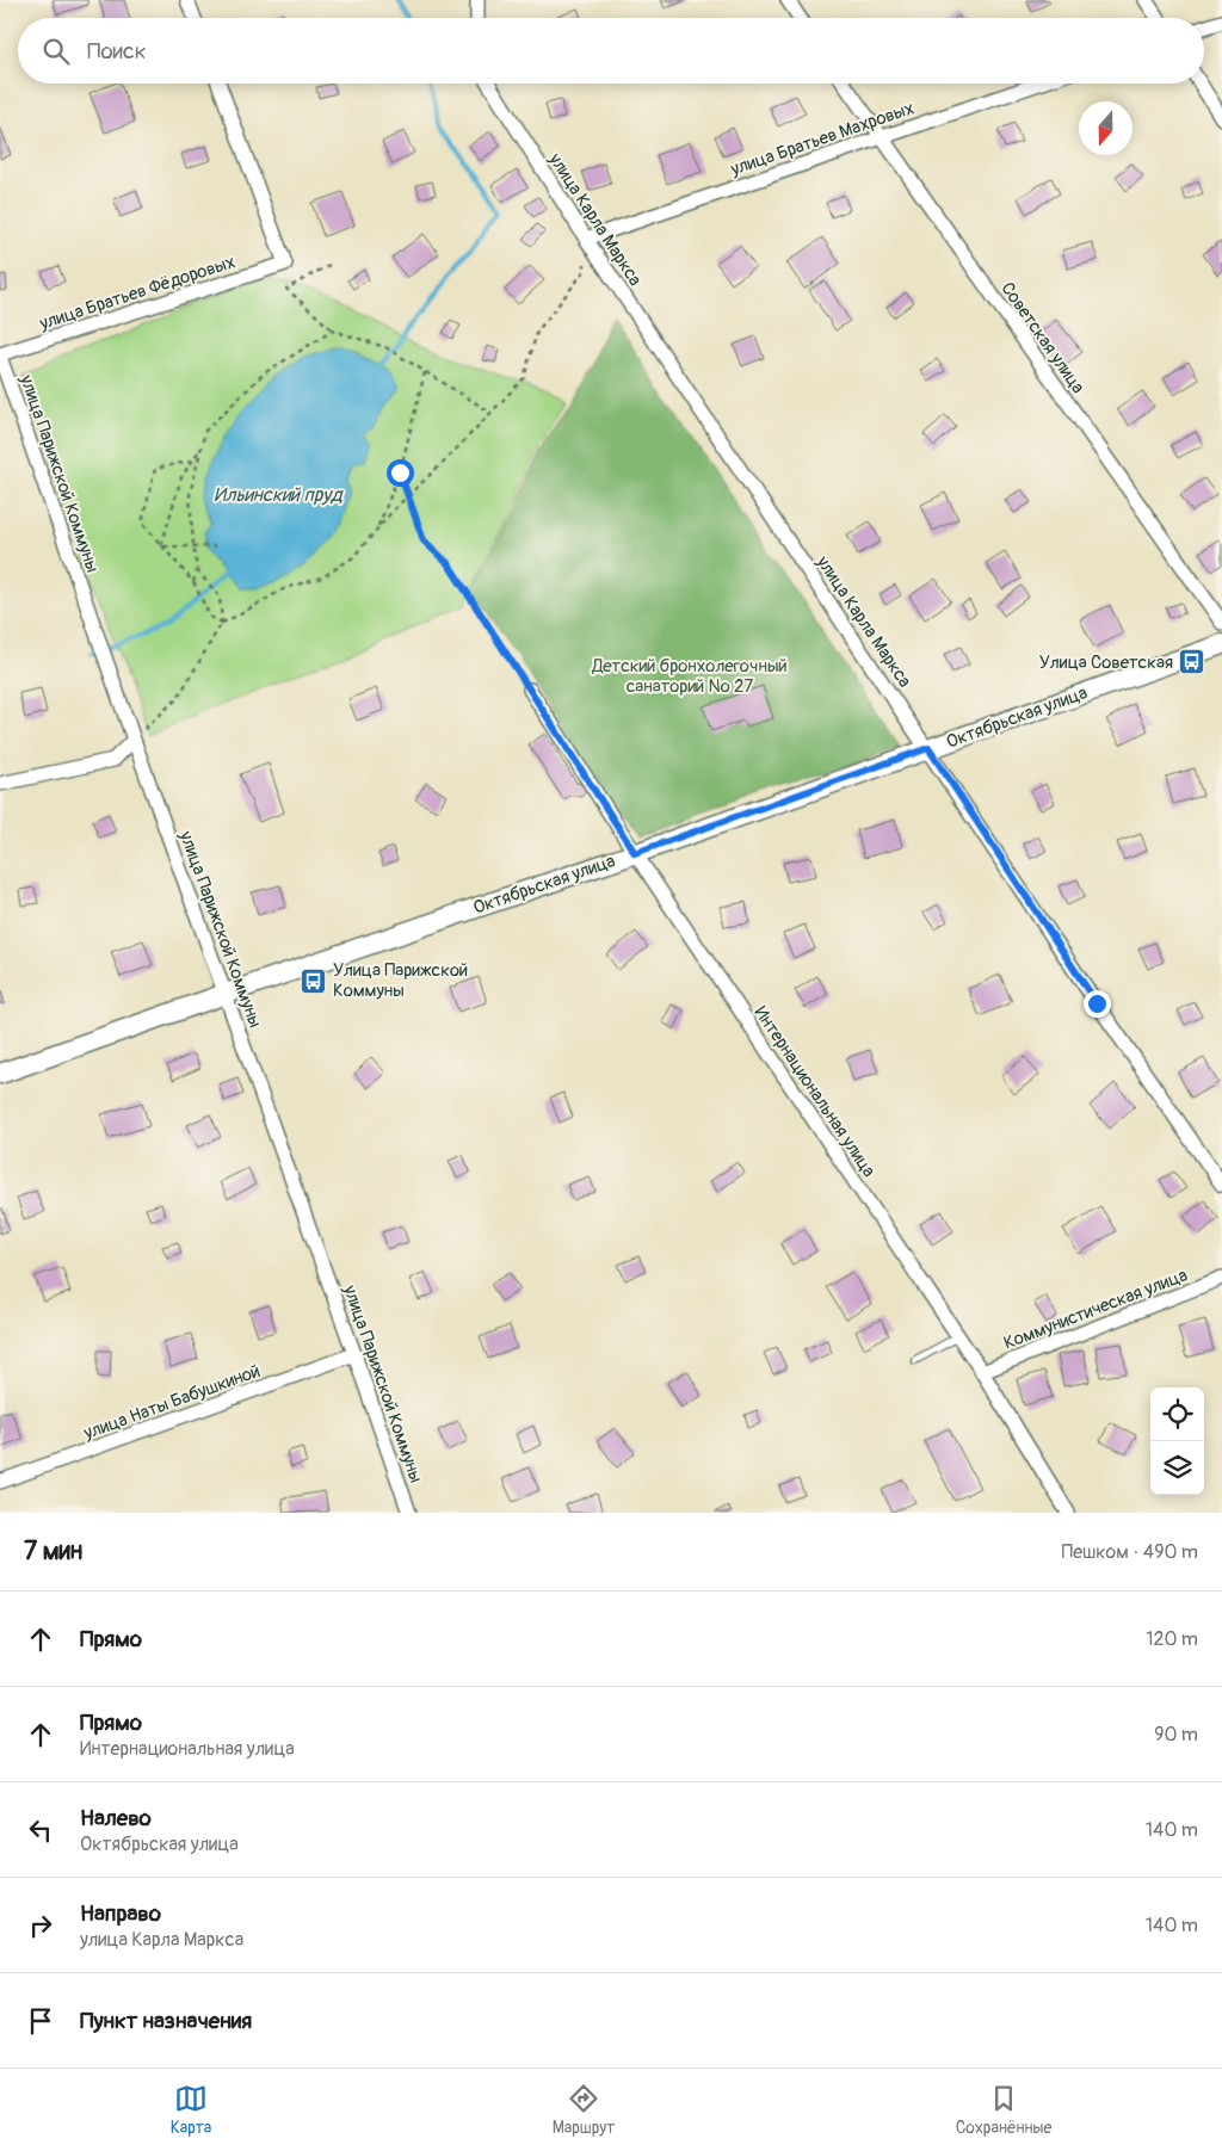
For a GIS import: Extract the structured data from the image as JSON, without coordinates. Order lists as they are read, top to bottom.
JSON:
{
  "streets": {
    "main road": ["Октябрьская улица"],
    "street": [
      "улица Братьев Махровых",
      "улица Карла Маркса",
      "улица Братьев Фёдоровых",
      "Советская улица",
      "улица Парижской Коммуны",
      "Интернациональная улица",
      "Коммунистическая улица",
      "улица Наты Бабушкиной"
    ]
  },
  "crossings": [
    ["улица Братьев Махровых", "улица Карла Маркса"],
    ["улица Братьев Махровых", "Советская улица"],
    ["улица Карла Маркса", "Октябрьская улица"],
    ["улица Братьев Фёдоровых", "улица Парижской Коммуны"],
    ["улица Парижской Коммуны", "Октябрьская улица"],
    ["улица Парижской Коммуны", "улица Наты Бабушкиной"],
    ["Октябрьская улица", "Интернациональная улица"],
    ["Интернациональная улица", "Коммунистическая улица"]
  ],
  "water": ["Ильинский пруд"],
  "parks": ["Детский бронхолегочный санаторий № 27"],
  "places": {
    "bus stop": ["Улица Советская", "Улица Парижской Коммуны"]
  },
  "north": "bottom",
  "page": {
    "search": "Поиск",
    "heading": ["7 мин", "Пешком · 490 m"],
    "list": [
      ["Прямо", "120 m"],
      ["Прямо", "Интернациональная улица", "90 m"],
      ["Налево", "Октябрьская улица", "140 m"],
      ["Направо", "улица Карла Маркса", "140 m"],
      "Пункт назначения"
    ],
    "nav": ["Карта", "Маршрут", "Сохранённые"]
  }
}
